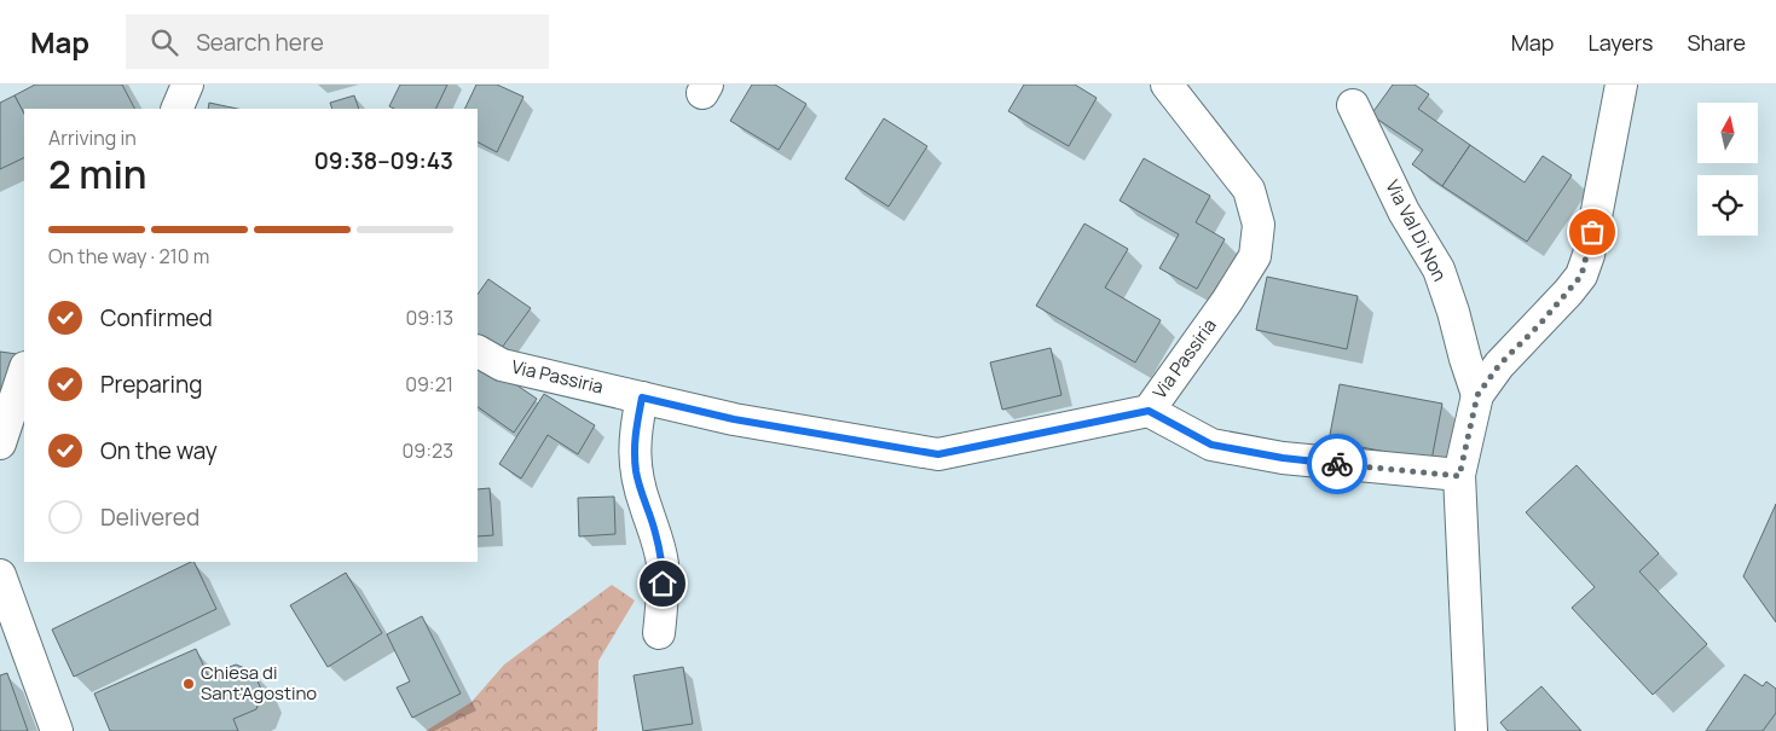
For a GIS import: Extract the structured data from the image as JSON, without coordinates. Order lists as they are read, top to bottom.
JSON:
{
  "streets": {
    "street": ["Via Val Di Non", "Via Passiria"]
  },
  "places": ["Chiesa di Sant'Agostino"],
  "north": "top",
  "page": {
    "header": "Map",
    "search": "Search here",
    "nav": ["Map", "Layers", "Share"],
    "heading": ["2 min", "Arriving in", "09:38–09:43"],
    "bar": "On the way · 210 m",
    "list": [
      ["Confirmed", "09:13"],
      ["Preparing", "09:21"],
      ["On the way", "09:23"],
      "Delivered"
    ]
  }
}
